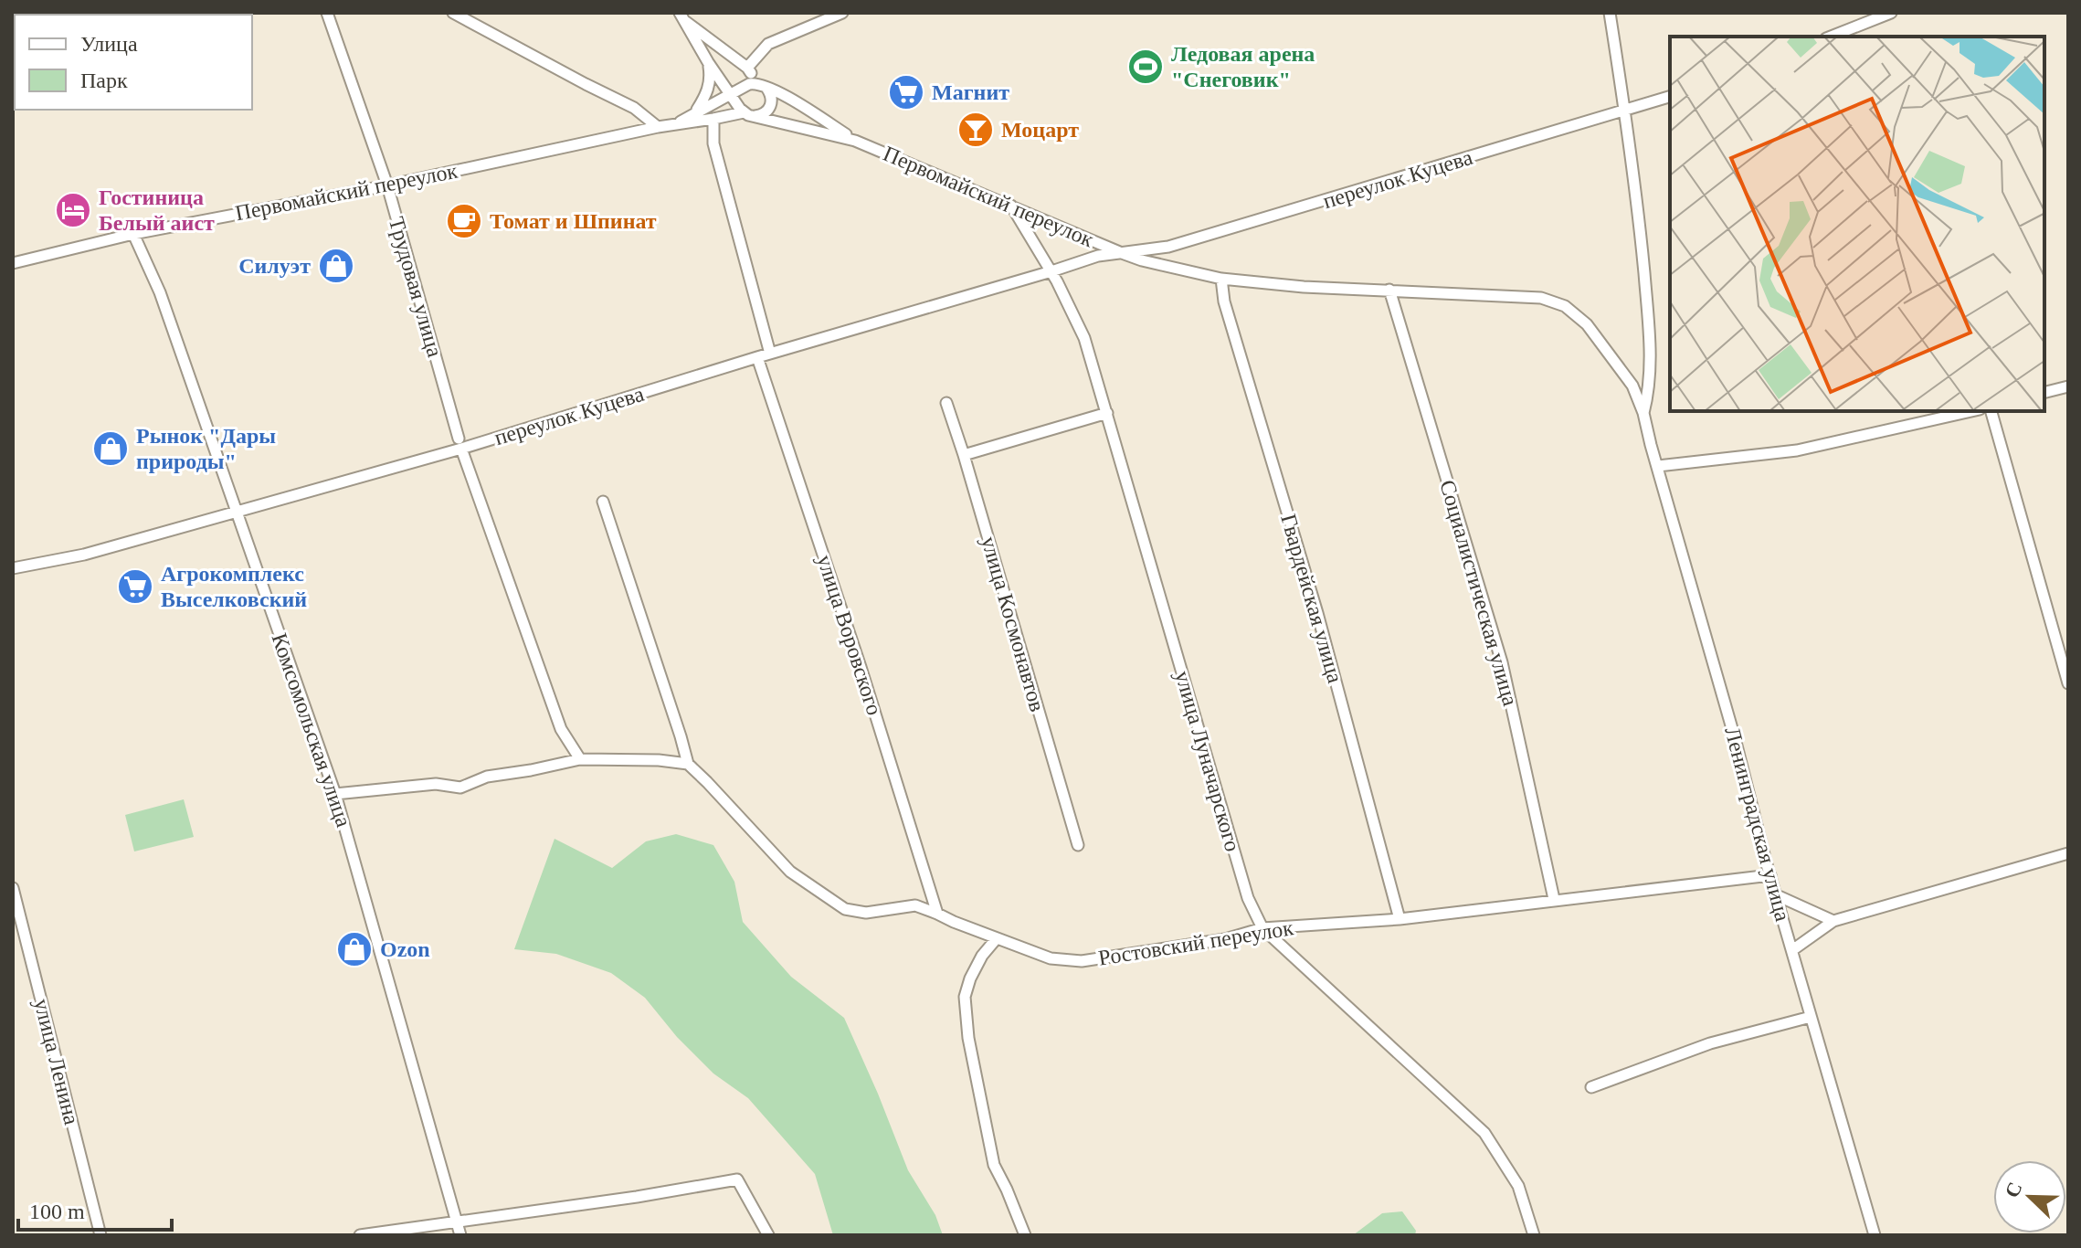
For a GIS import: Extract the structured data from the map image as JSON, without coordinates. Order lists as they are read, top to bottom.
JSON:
{
  "streets": {
    "street": [
      "переулок Куцева",
      "Первомайский переулок",
      "Трудовая улица",
      "Социалистическая улица",
      "Гвардейская улица",
      "улица Космонавтов",
      "улица Воровского",
      "Комсомольская улица",
      "улица Луначарского",
      "Ленинградская улица",
      "Ростовский переулок",
      "улица Ленина"
    ]
  },
  "crossings": [
    ["переулок Куцева", "Первомайский переулок"],
    ["переулок Куцева", "Трудовая улица"],
    ["переулок Куцева", "Социалистическая улица"],
    ["переулок Куцева", "Гвардейская улица"],
    ["переулок Куцева", "улица Воровского"],
    ["переулок Куцева", "Комсомольская улица"],
    ["переулок Куцева", "улица Луначарского"],
    ["переулок Куцева", "Ленинградская улица"],
    ["Первомайский переулок", "Трудовая улица"],
    ["Первомайский переулок", "Комсомольская улица"],
    ["Первомайский переулок", "улица Луначарского"],
    ["Социалистическая улица", "Ростовский переулок"],
    ["Гвардейская улица", "Ростовский переулок"],
    ["улица Воровского", "Ростовский переулок"],
    ["улица Луначарского", "Ростовский переулок"],
    ["Ленинградская улица", "Ростовский переулок"]
  ],
  "places": {
    "sports": ["Ледовая арена \"Снеговик\""],
    "supermarket": ["Магнит", "Агрокомплекс Выселковский"],
    "bar": ["Моцарт"],
    "hotel": ["Гостиница Белый аист"],
    "cafe": ["Томат и Шпинат"],
    "shop": ["Силуэт", "Рынок \"Дары природы\"", "Ozon"]
  },
  "legend": ["Улица", "Парк"],
  "scale_bar": "100 m",
  "north": "top left"
}
